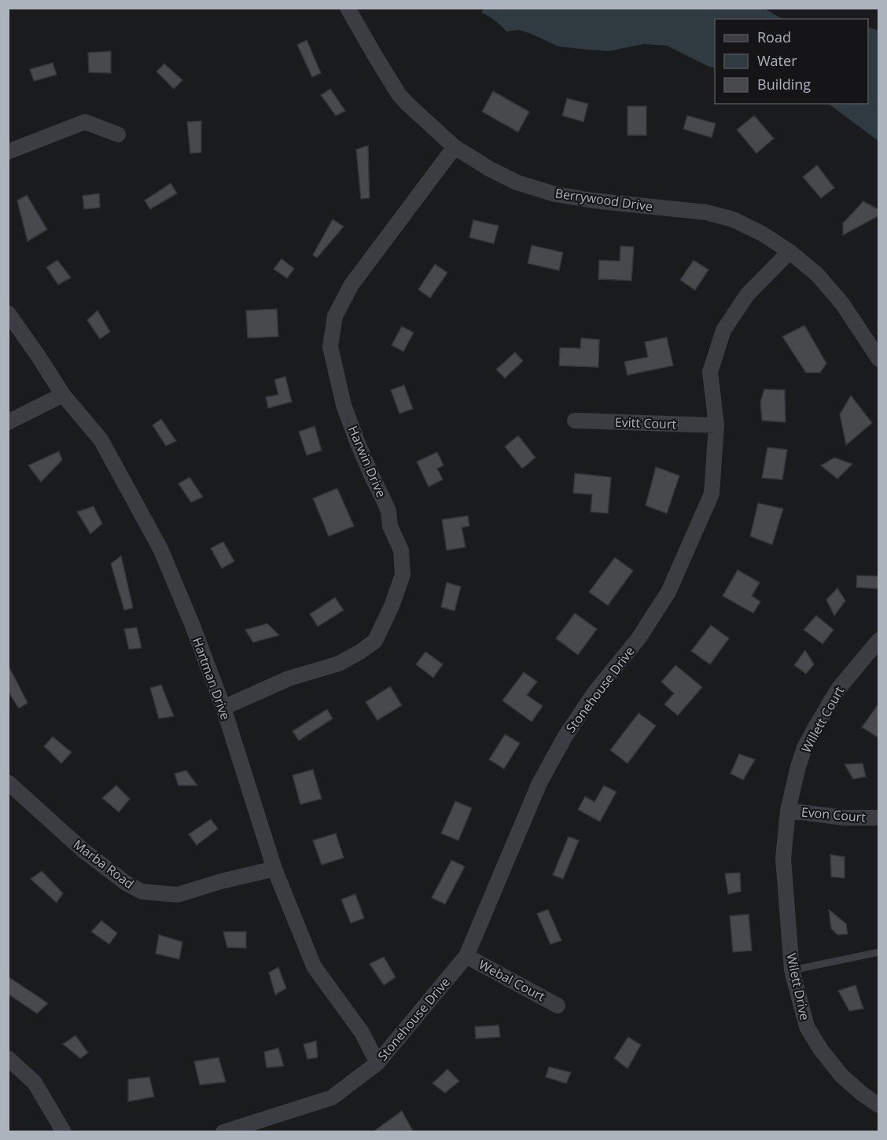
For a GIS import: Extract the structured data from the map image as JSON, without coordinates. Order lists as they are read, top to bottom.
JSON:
{
  "streets": {
    "street": [
      "Berrywood Drive",
      "Evitt Court",
      "Harwin Drive",
      "Hartman Drive",
      "Stonehouse Drive",
      "Willett Court",
      "Evon Court",
      "Marba Road",
      "Webal Court",
      "Wilett Drive"
    ]
  },
  "crossings": [
    ["Berrywood Drive", "Harwin Drive"],
    ["Berrywood Drive", "Stonehouse Drive"],
    ["Evitt Court", "Stonehouse Drive"],
    ["Harwin Drive", "Hartman Drive"],
    ["Hartman Drive", "Stonehouse Drive"],
    ["Hartman Drive", "Marba Road"],
    ["Stonehouse Drive", "Webal Court"],
    ["Willett Court", "Evon Court"],
    ["Willett Court", "Wilett Drive"],
    ["Evon Court", "Wilett Drive"]
  ],
  "legend": ["Road", "Water", "Building"]
}
